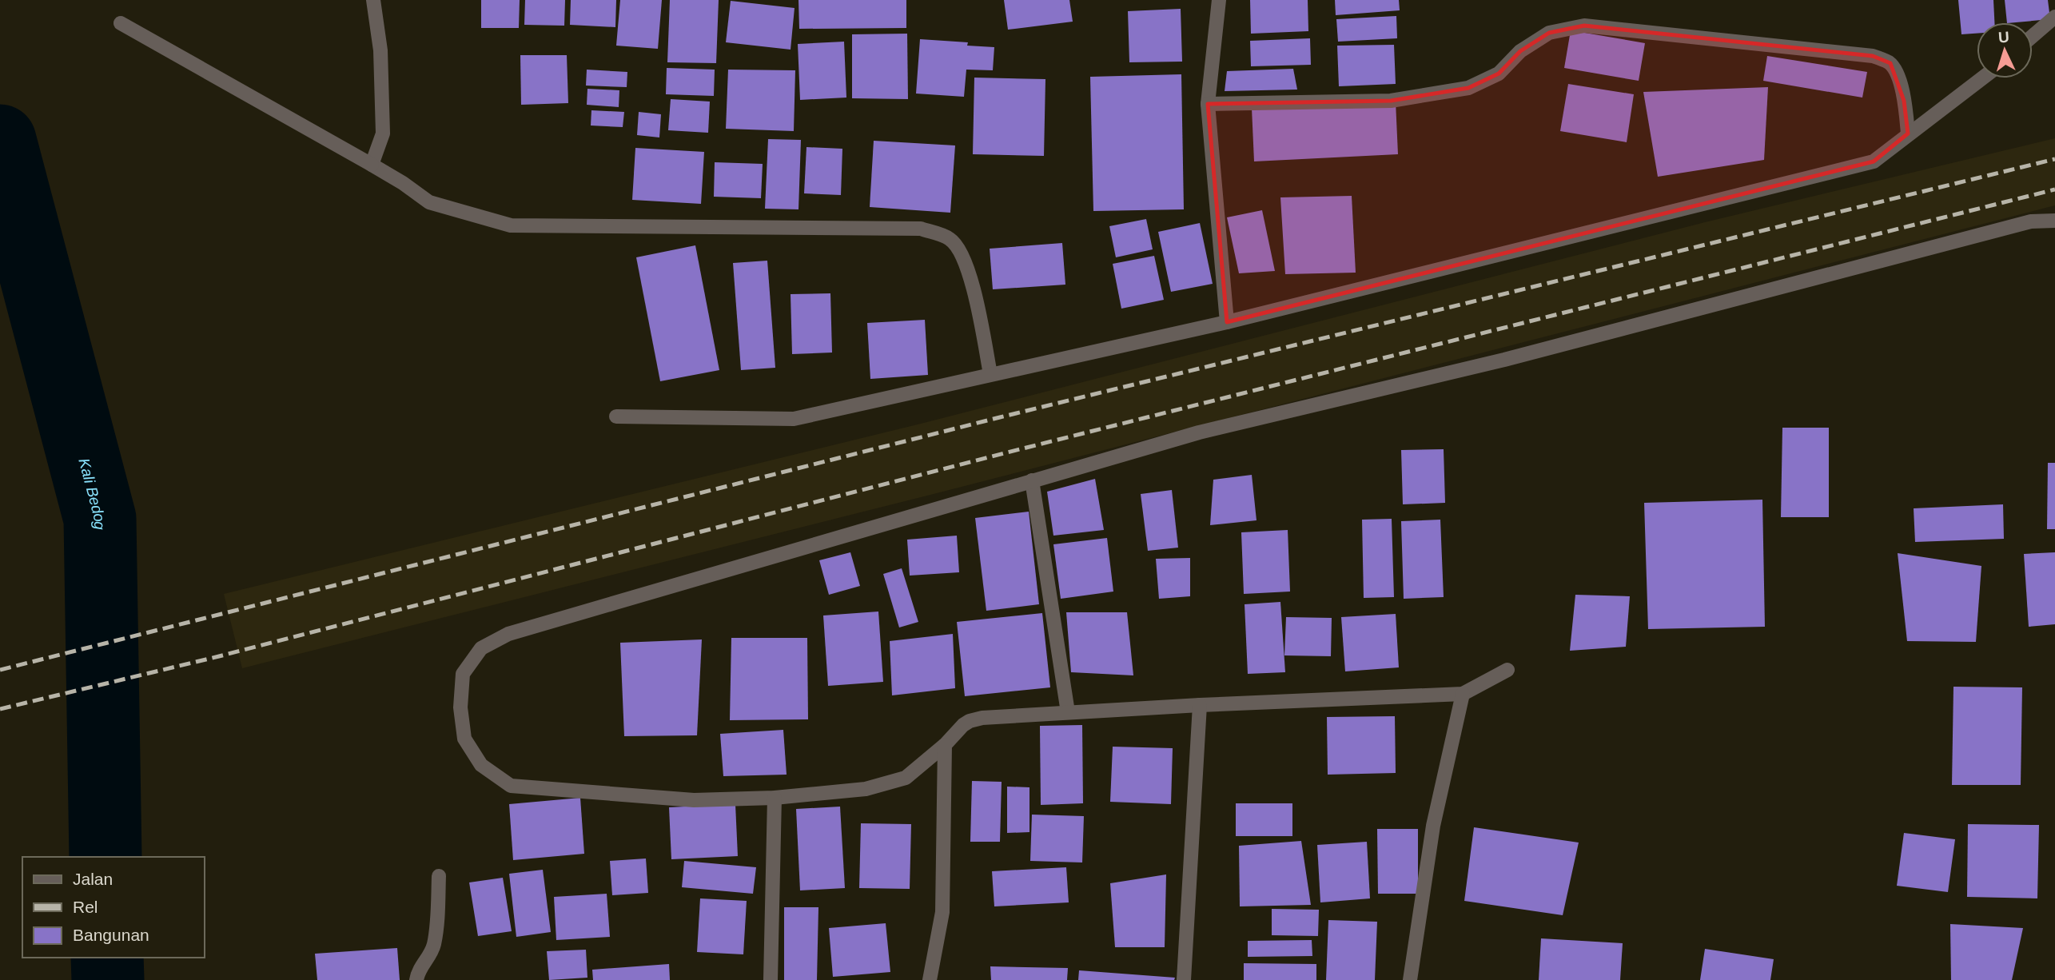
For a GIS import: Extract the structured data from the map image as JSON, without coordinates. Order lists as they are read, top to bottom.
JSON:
{
  "water": ["Kali Bedog"],
  "legend": ["Jalan", "Rel", "Bangunan"],
  "north": "top"
}
